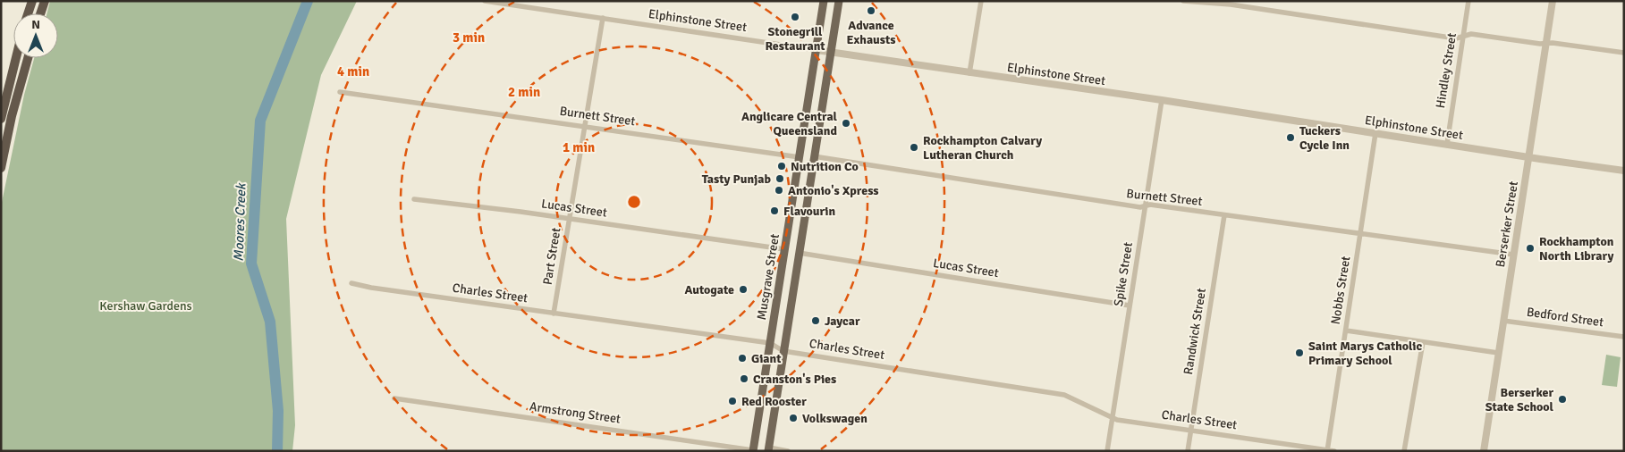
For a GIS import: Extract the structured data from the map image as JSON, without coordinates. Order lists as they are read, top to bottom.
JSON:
{
  "streets": {
    "main road": ["Musgrave Street"],
    "street": [
      "Elphinstone Street",
      "Hindley Street",
      "Burnett Street",
      "Lucas Street",
      "Berserker Street",
      "Part Street",
      "Spike Street",
      "Nobbs Street",
      "Charles Street",
      "Bedford Street",
      "Randwick Street",
      "Armstrong Street"
    ]
  },
  "crossings": [
    ["Elphinstone Street", "Hindley Street"],
    ["Elphinstone Street", "Berserker Street"],
    ["Elphinstone Street", "Part Street"],
    ["Elphinstone Street", "Spike Street"],
    ["Elphinstone Street", "Musgrave Street"],
    ["Elphinstone Street", "Nobbs Street"],
    ["Burnett Street", "Berserker Street"],
    ["Burnett Street", "Part Street"],
    ["Burnett Street", "Spike Street"],
    ["Burnett Street", "Musgrave Street"],
    ["Burnett Street", "Nobbs Street"],
    ["Burnett Street", "Randwick Street"],
    ["Lucas Street", "Part Street"],
    ["Lucas Street", "Spike Street"],
    ["Lucas Street", "Musgrave Street"],
    ["Berserker Street", "Bedford Street"],
    ["Part Street", "Charles Street"],
    ["Spike Street", "Charles Street"],
    ["Musgrave Street", "Charles Street"],
    ["Musgrave Street", "Armstrong Street"],
    ["Nobbs Street", "Charles Street"],
    ["Charles Street", "Randwick Street"]
  ],
  "water": ["Moores Creek"],
  "parks": ["Kershaw Gardens"],
  "places": [
    "Advance Exhausts",
    "Stonegrill Restaurant",
    "Anglicare Central Queensland",
    "Tuckers Cycle Inn",
    "Rockhampton Calvary Lutheran Church",
    "Nutrition Co",
    "Tasty Punjab",
    "Antonio's Xpress",
    "Flavourin",
    "Rockhampton North Library",
    "Autogate",
    "Jaycar",
    "Saint Marys Catholic Primary School",
    "Giant",
    "Cranston's Pies",
    "Berserker State School",
    "Red Rooster",
    "Volkswagen"
  ],
  "north": "top",
  "rings": [
    "3 min",
    "4 min",
    "2 min",
    "1 min"
  ]
}
